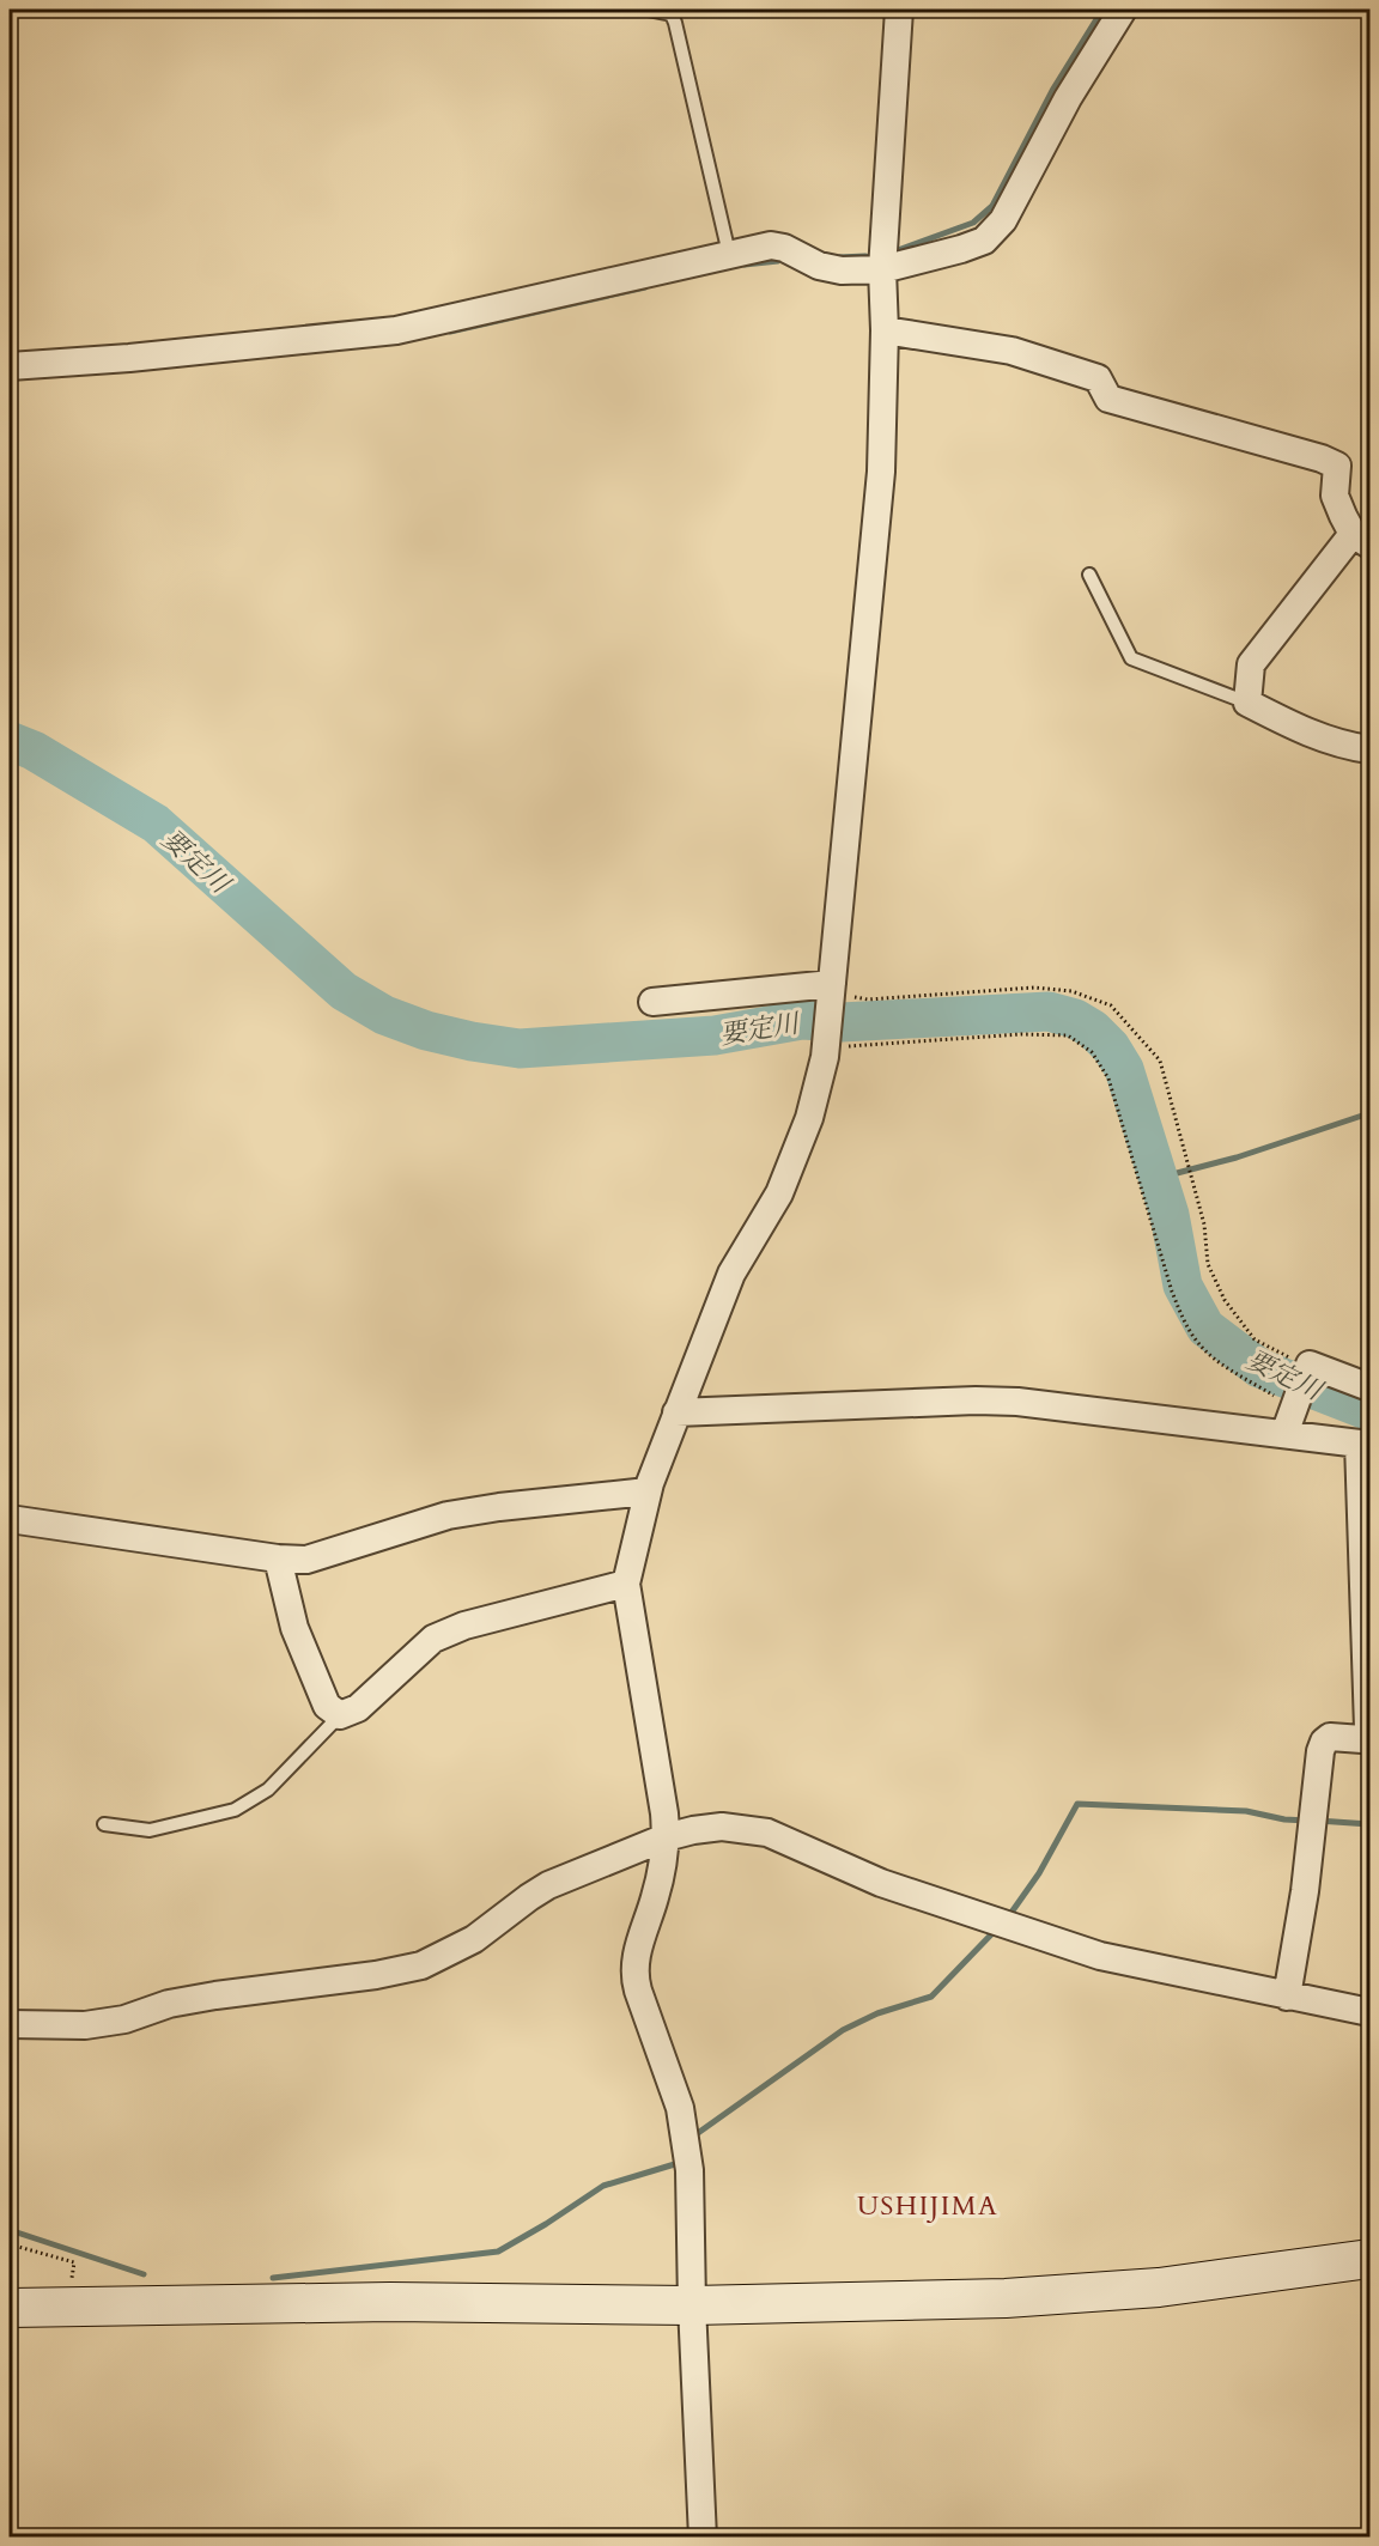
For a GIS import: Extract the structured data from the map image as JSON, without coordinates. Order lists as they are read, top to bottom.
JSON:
{
  "districts": ["USHIJIMA"],
  "water": ["要定川"]
}
